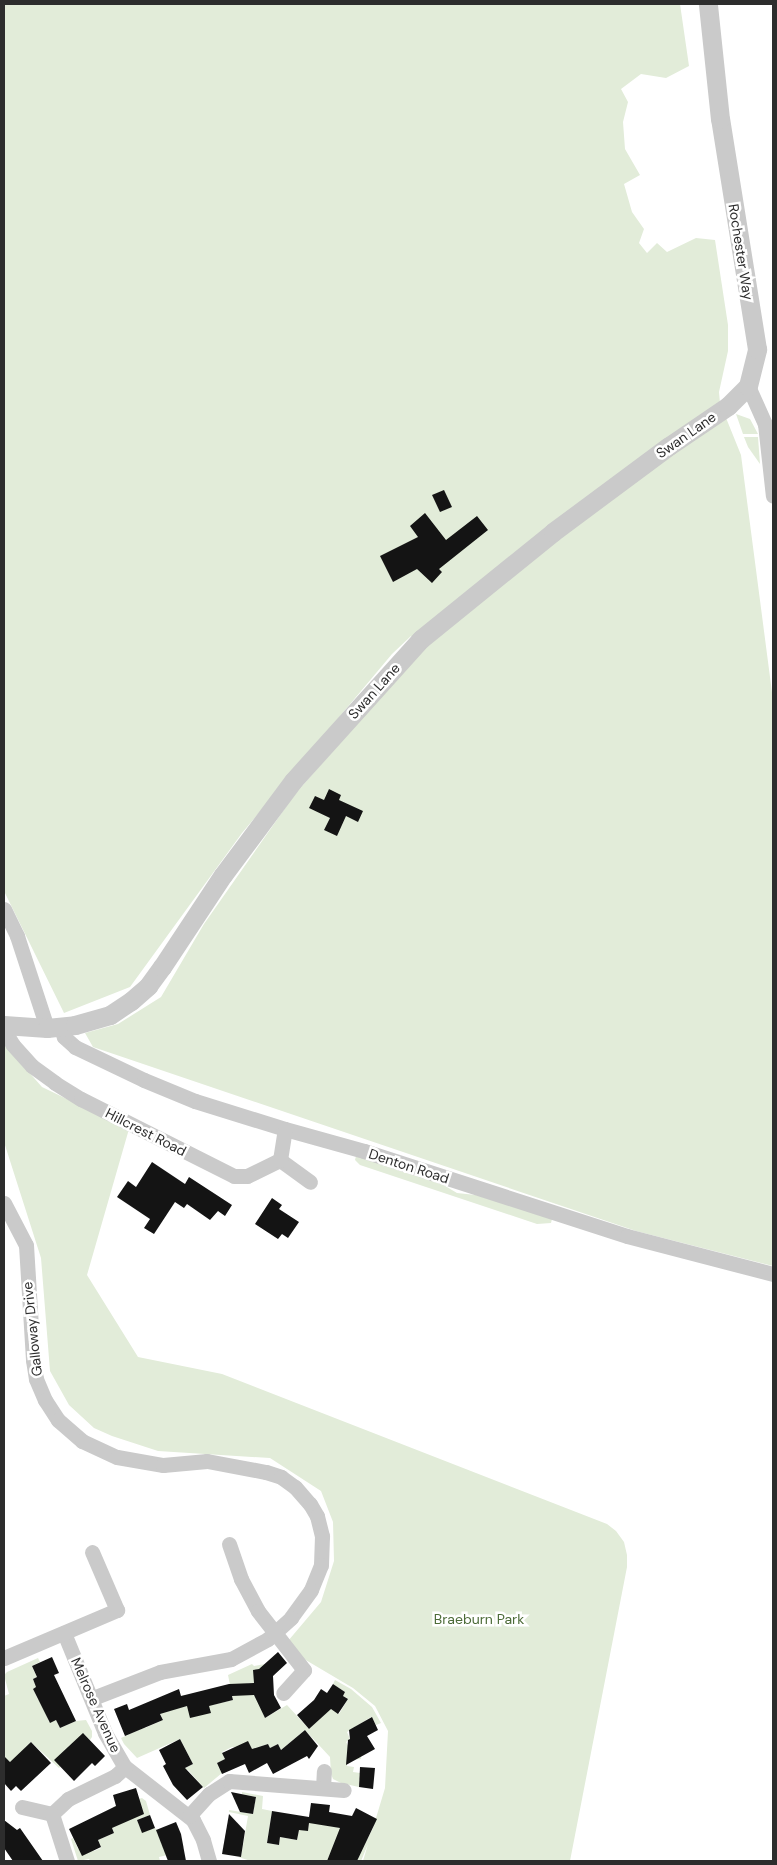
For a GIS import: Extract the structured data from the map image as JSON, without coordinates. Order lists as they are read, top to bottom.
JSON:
{
  "streets": {
    "street": [
      "Rochester Way",
      "Swan Lane",
      "Hillcrest Road",
      "Denton Road",
      "Galloway Drive",
      "Melrose Avenue"
    ]
  },
  "crossings": [
    ["Rochester Way", "Swan Lane"],
    ["Swan Lane", "Denton Road"],
    ["Galloway Drive", "Melrose Avenue"]
  ],
  "parks": ["Braeburn Park"]
}
